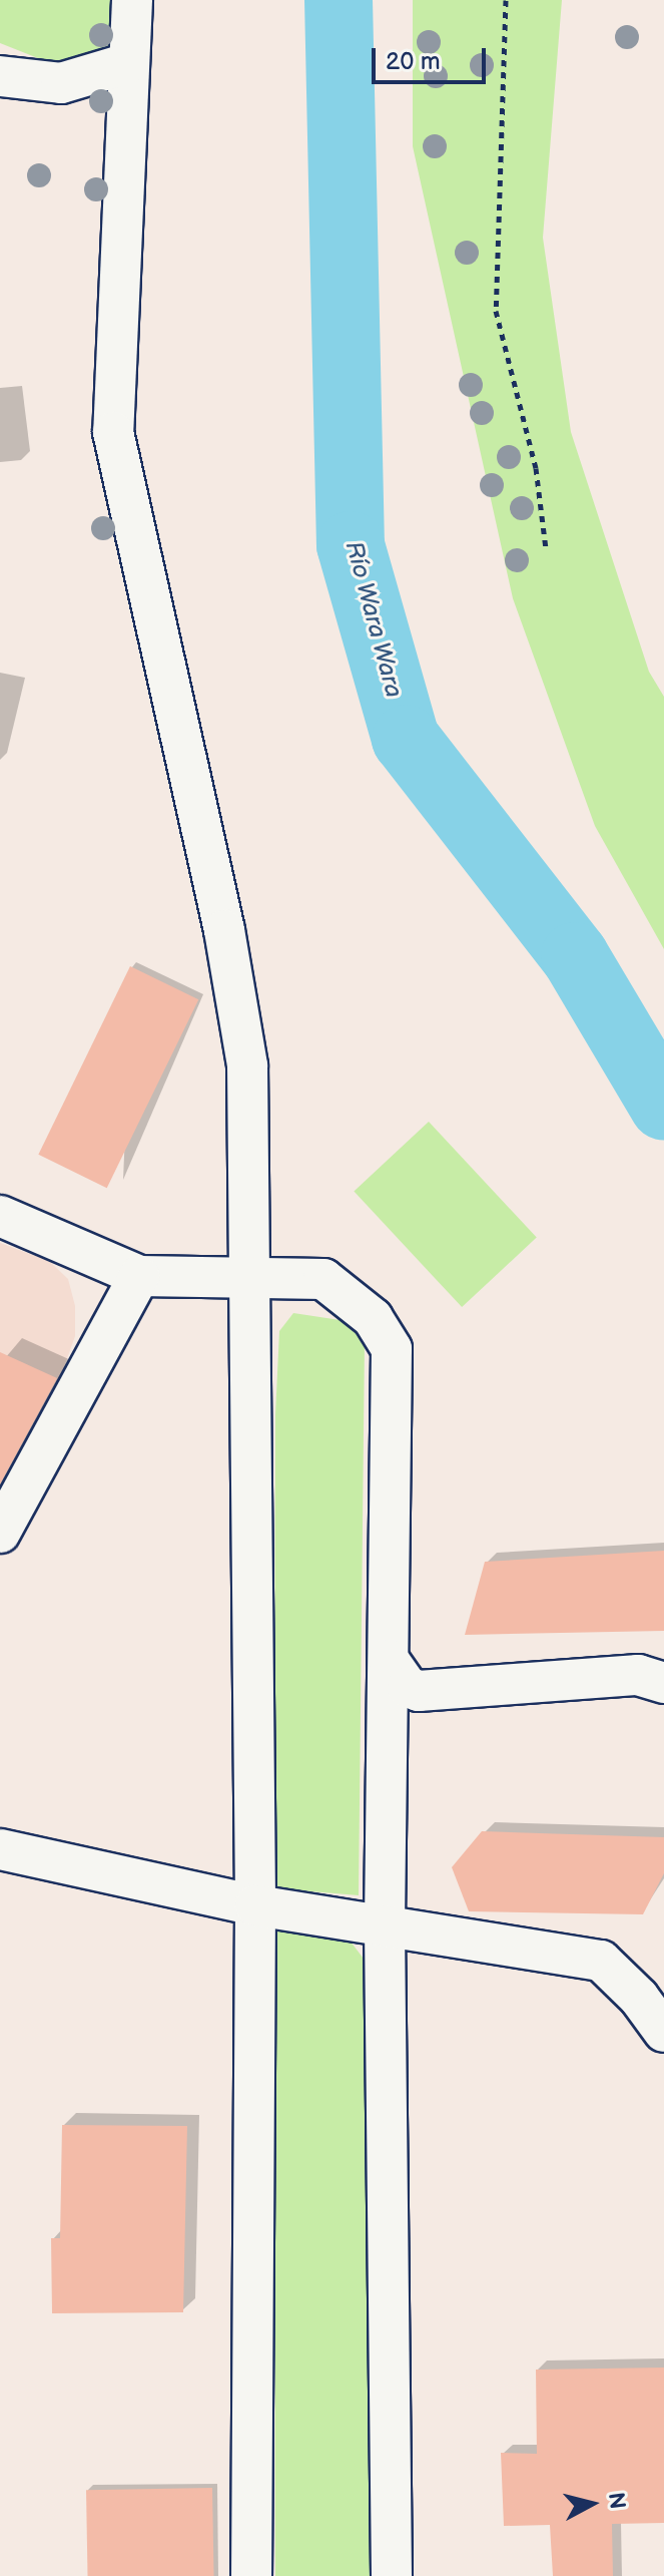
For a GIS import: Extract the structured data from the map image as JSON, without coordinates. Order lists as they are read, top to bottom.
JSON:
{
  "water": ["Río Wara Wara"],
  "scale_bar": "20 m",
  "north": "right"
}
